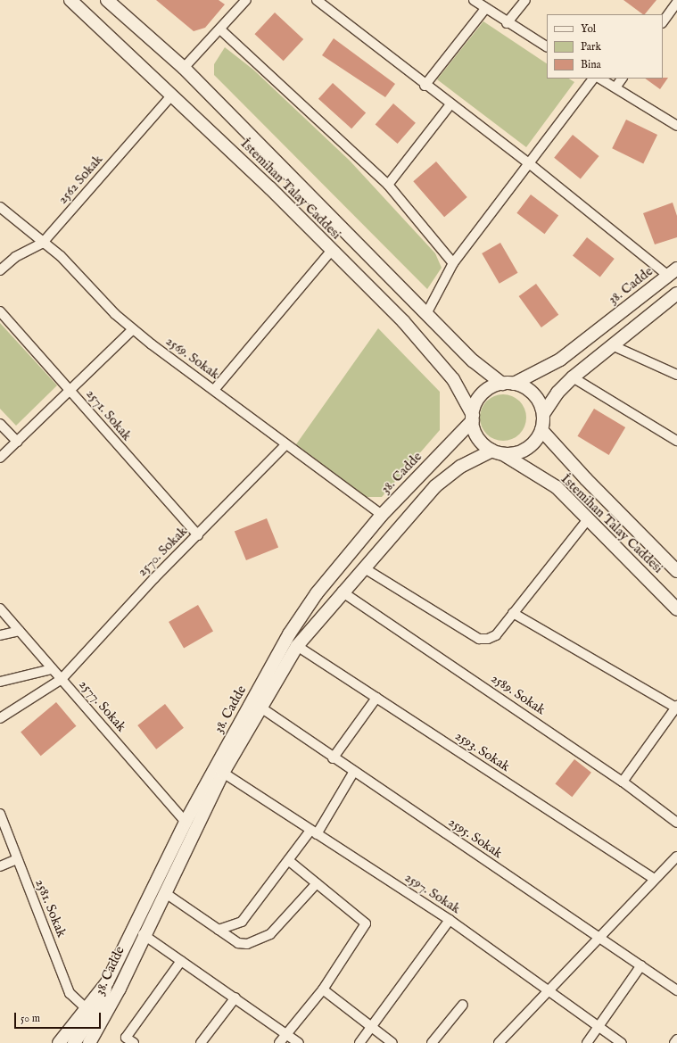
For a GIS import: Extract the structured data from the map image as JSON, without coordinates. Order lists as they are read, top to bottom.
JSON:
{
  "streets": {
    "street": [
      "2562 Sokak",
      "İstemihan Talay Caddesi",
      "38. Cadde",
      "2569. Sokak",
      "2571. Sokak",
      "2570. Sokak",
      "2589. Sokak",
      "2577. Sokak",
      "2593. Sokak",
      "2595. Sokak",
      "2597. Sokak",
      "2581. Sokak"
    ]
  },
  "crossings": [
    ["2562 Sokak", "İstemihan Talay Caddesi"],
    ["2562 Sokak", "2569. Sokak"],
    ["İstemihan Talay Caddesi", "38. Cadde"],
    ["38. Cadde", "2569. Sokak"],
    ["38. Cadde", "2589. Sokak"],
    ["38. Cadde", "2577. Sokak"],
    ["38. Cadde", "2593. Sokak"],
    ["38. Cadde", "2595. Sokak"],
    ["38. Cadde", "2597. Sokak"],
    ["38. Cadde", "2581. Sokak"],
    ["2569. Sokak", "2570. Sokak"],
    ["2571. Sokak", "2570. Sokak"],
    ["2570. Sokak", "2577. Sokak"]
  ],
  "legend": ["Yol", "Park", "Bina"],
  "scale_bar": "50 m"
}
